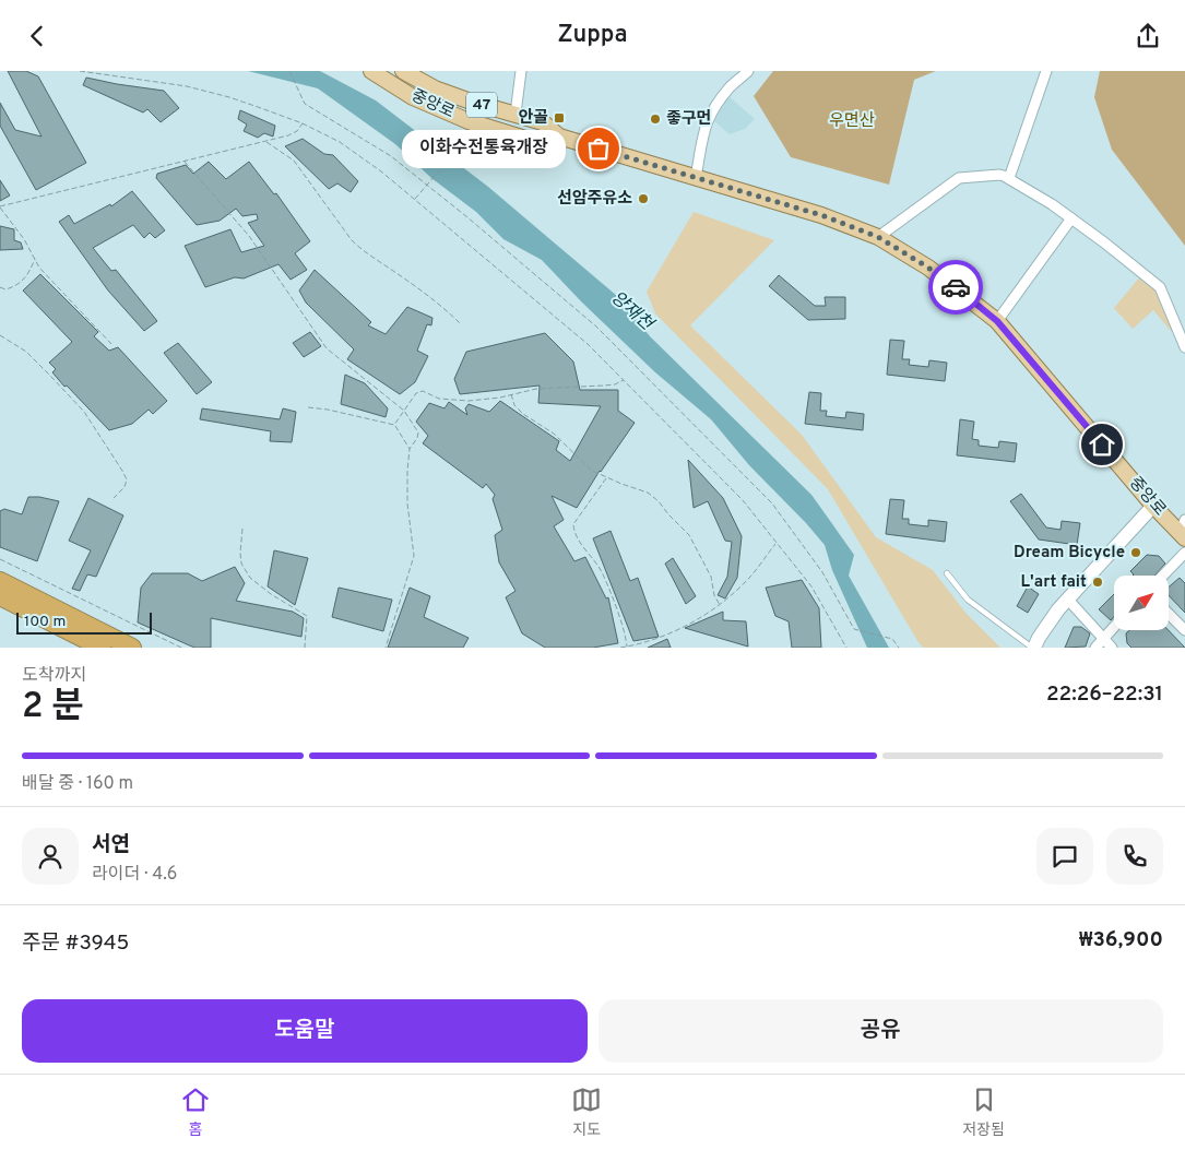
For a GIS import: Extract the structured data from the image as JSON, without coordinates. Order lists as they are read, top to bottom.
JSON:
{
  "streets": {
    "main road": ["중앙로", "47"]
  },
  "water": ["양재천"],
  "parks": ["우면산"],
  "places": {
    "transit": ["안골"],
    "other": [
      "좋구먼",
      "이화수전통육개장",
      "선암주유소",
      "Dream Bicycle",
      "L'art fait"
    ]
  },
  "scale_bar": "100 m",
  "north": "top right",
  "page": {
    "header": "Zuppa",
    "bubble": "이화수전통육개장",
    "scale": "100 m",
    "heading": ["2 분", "도착까지", "22:26–22:31"],
    "panel": [
      "서연",
      "라이더 · 4.6",
      "주문 #3945",
      "₩36,900"
    ],
    "bar": "배달 중 · 160 m",
    "buttons": ["도움말", "공유"],
    "tabs": ["홈", "지도", "저장됨"]
  }
}
